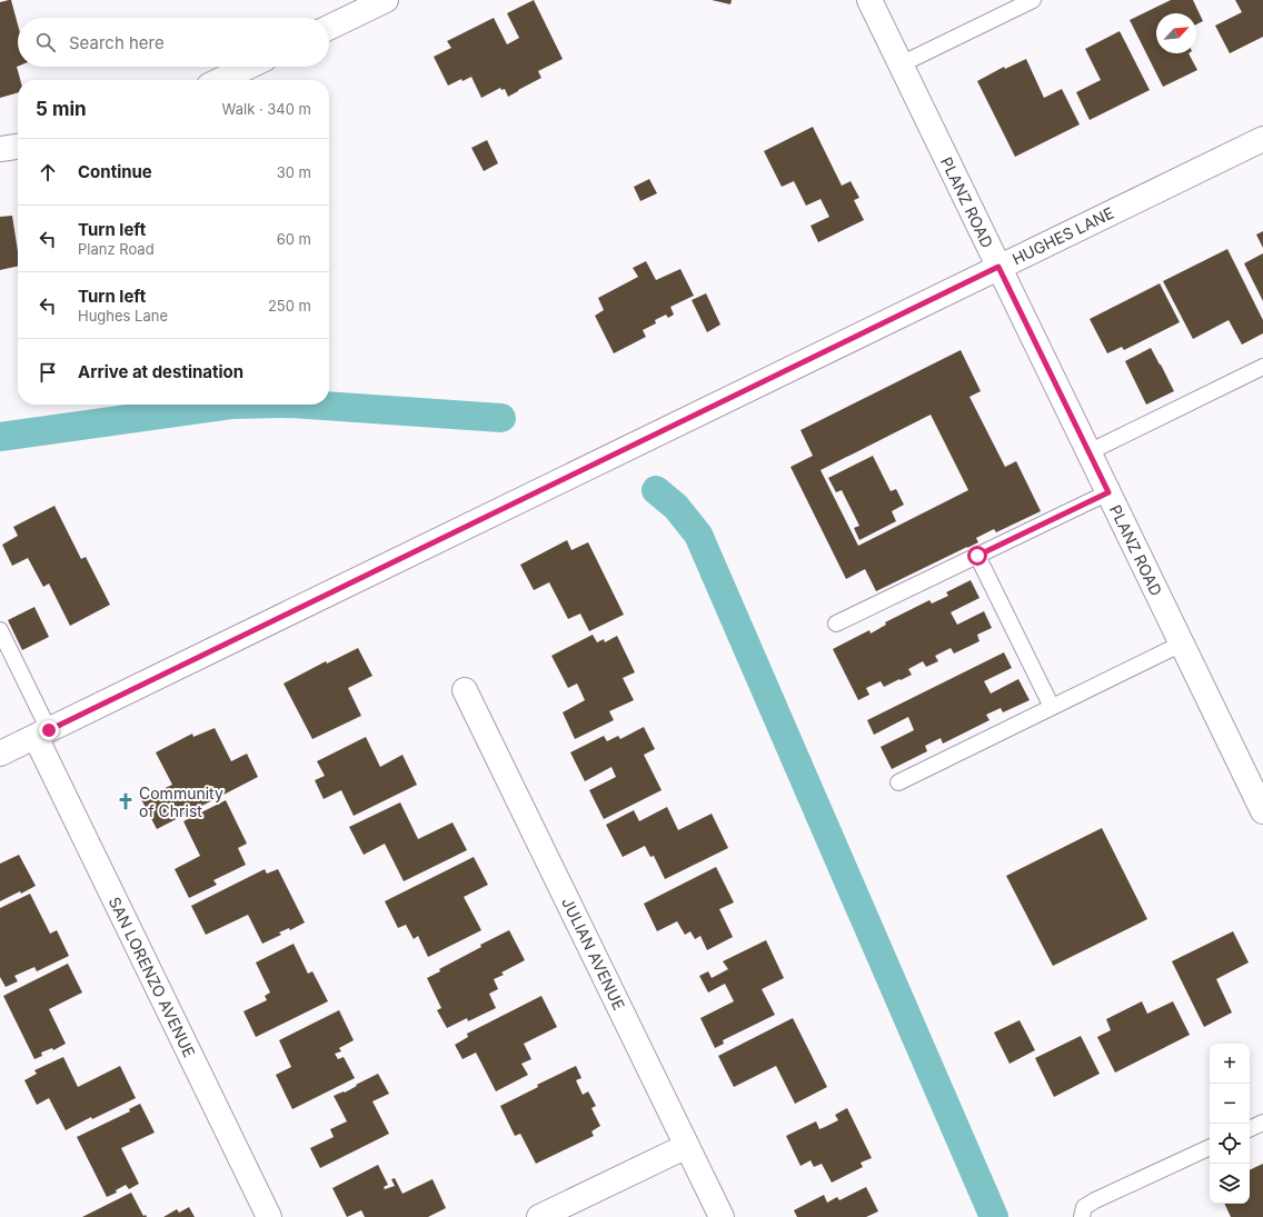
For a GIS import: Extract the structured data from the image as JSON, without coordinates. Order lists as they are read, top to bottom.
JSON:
{
  "streets": {
    "street": [
      "PLANZ ROAD",
      "HUGHES LANE",
      "JULIAN AVENUE",
      "SAN LORENZO AVENUE"
    ]
  },
  "crossings": [
    ["PLANZ ROAD", "HUGHES LANE"],
    ["HUGHES LANE", "SAN LORENZO AVENUE"]
  ],
  "places": {
    "church": ["Community of Christ"]
  },
  "north": "top right",
  "page": {
    "search": "Search here",
    "heading": ["5 min", "Walk · 340 m"],
    "list": [
      ["Continue", "30 m"],
      ["Turn left", "Planz Road", "60 m"],
      ["Turn left", "Hughes Lane", "250 m"],
      "Arrive at destination"
    ],
    "map_buttons": ["+", "−"]
  }
}
